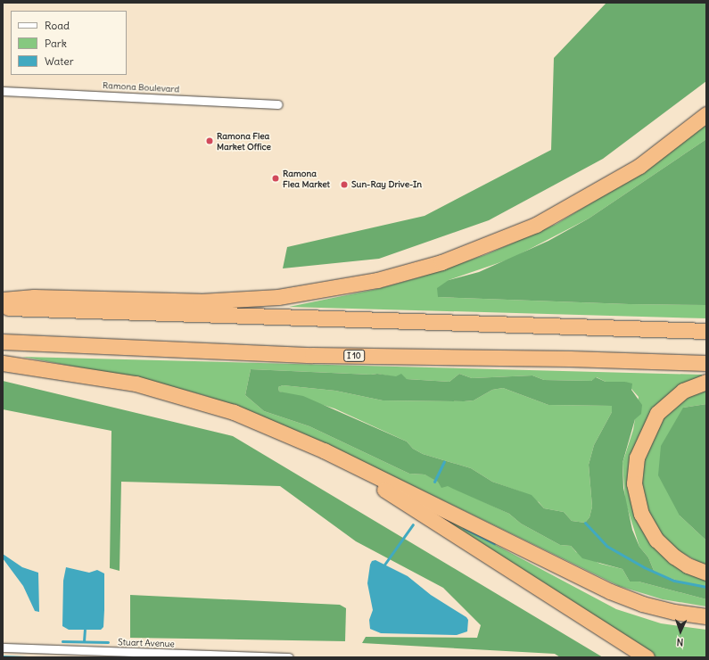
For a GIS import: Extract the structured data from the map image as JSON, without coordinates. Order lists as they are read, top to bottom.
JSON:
{
  "streets": {
    "highway": ["I 10"],
    "street": ["Ramona Boulevard", "Stuart Avenue"]
  },
  "places": ["Ramona Flea Market Office", "Ramona Flea Market", "Sun-Ray Drive-In"],
  "legend": ["Road", "Park", "Water"],
  "north": "bottom"
}
